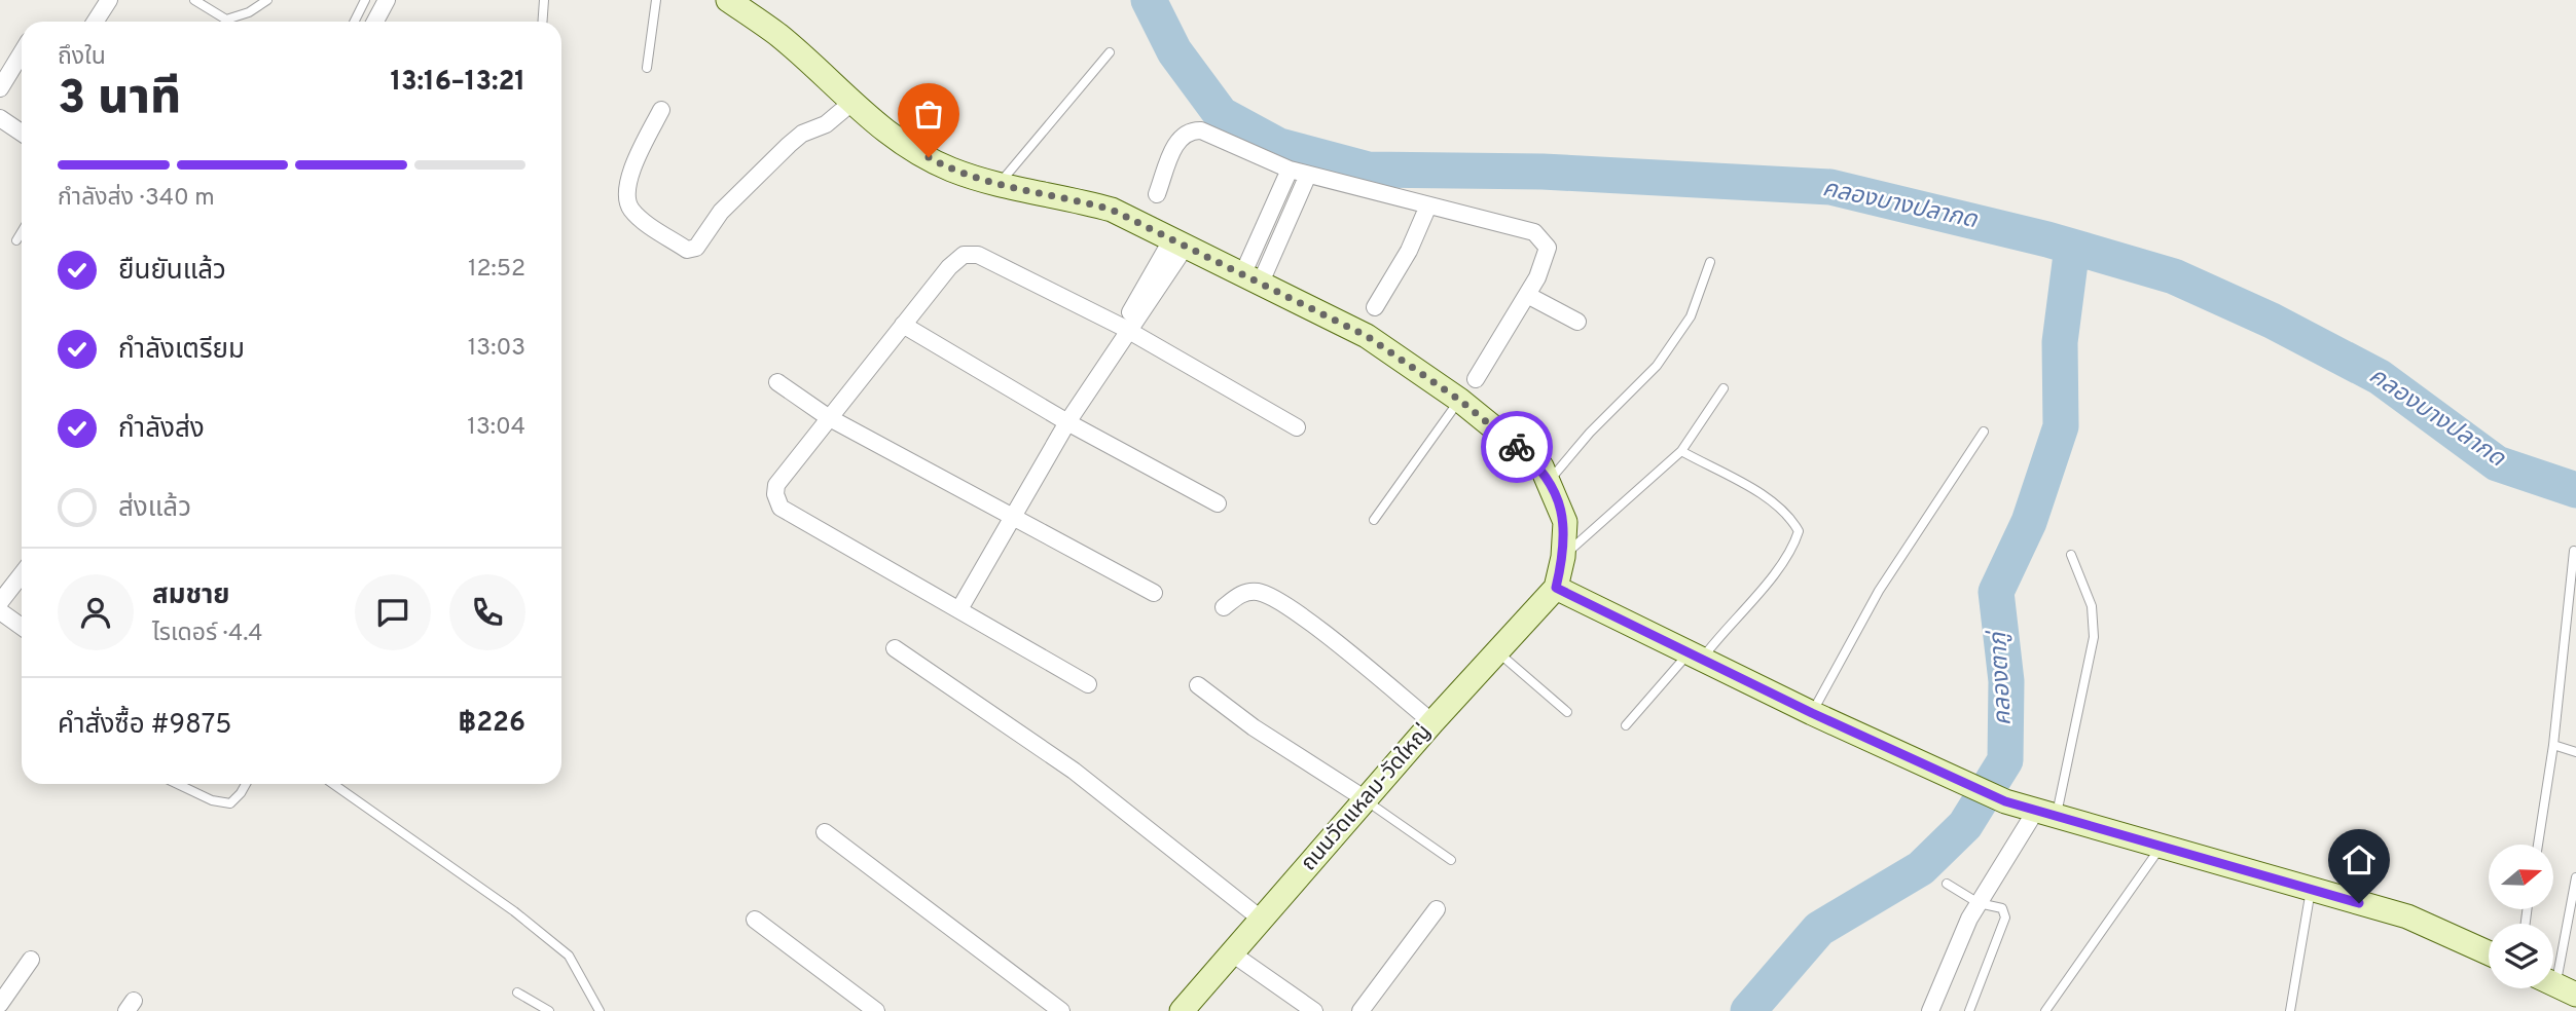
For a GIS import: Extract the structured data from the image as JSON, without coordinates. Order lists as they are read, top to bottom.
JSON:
{
  "streets": {
    "street": ["ถนนวัดแหลม-วัดใหญ่"]
  },
  "water": ["คลองบางปลากด", "คลองตาภู่"],
  "north": "right",
  "page": {
    "heading": ["3 นาที", "ถึงใน", "13:16–13:21"],
    "panel": [
      "สมชาย",
      "ไรเดอร์ · 4.4",
      "คำสั่งซื้อ #9875",
      "฿226"
    ],
    "bar": "กำลังส่ง · 340 m",
    "list": [
      ["ยืนยันแล้ว", "12:52"],
      ["กำลังเตรียม", "13:03"],
      ["กำลังส่ง", "13:04"],
      "ส่งแล้ว"
    ]
  }
}
